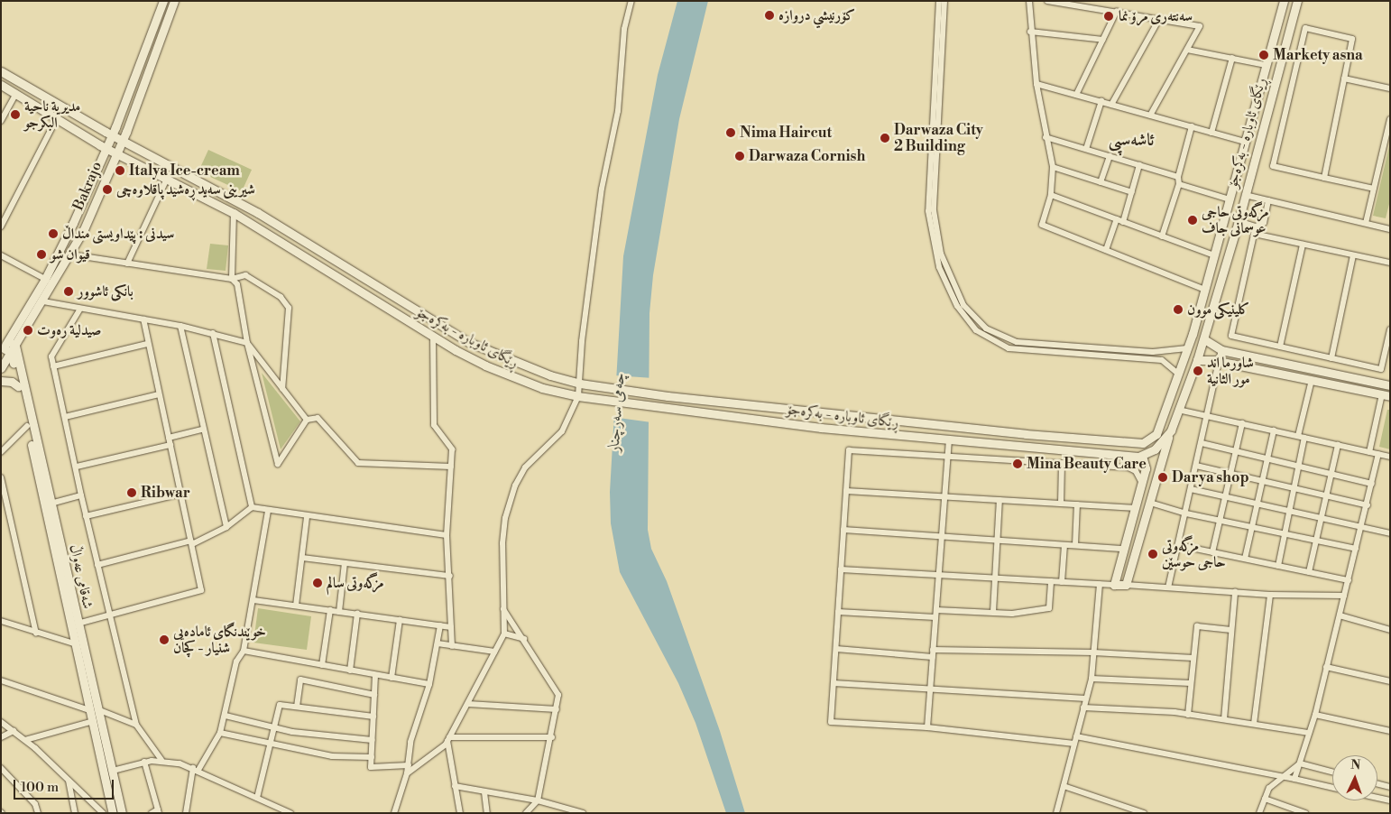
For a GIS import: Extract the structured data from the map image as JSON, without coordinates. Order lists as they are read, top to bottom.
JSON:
{
  "streets": {
    "main road": ["ڕێگای ئاوبارە - بەکرەجۆ", "Bakrajo", "شەقامی عەواڵ"]
  },
  "crossings": [
    ["ڕێگای ئاوبارە - بەکرەجۆ", "Bakrajo"],
    ["Bakrajo", "شەقامی عەواڵ"]
  ],
  "districts": ["ئاشەسپی"],
  "water": ["چەمی سەرچنار"],
  "places": [
    "کۆرنيشي دروازە",
    "سەنتەرى مرۆ نما",
    "Markety asna",
    "مدیریة ناحية البكرجو",
    "Nima Haircut",
    "Darwaza City 2 Building",
    "Darwaza Cornish",
    "Italya Ice-cream",
    "شیرینی سەید ڕەشید پاقلاوەچی",
    "مزگەوتی حاجی عوسمانی جاف",
    "سیدنی : پێداویستی منداڵ",
    "قیوان شو",
    "بانکی ئاشوور",
    "کلینیکی موون",
    "صیدلیة رەوت",
    "شاورما اند مور الثانية",
    "Mina Beauty Care",
    "Darya shop",
    "Ribwar",
    "مزگەوتی حاجی حوسێن",
    "مزگەوتی سالم",
    "خوێندنگای ئامادەیی شنیار - کچان"
  ],
  "scale_bar": "100 m",
  "north": "top"
}
